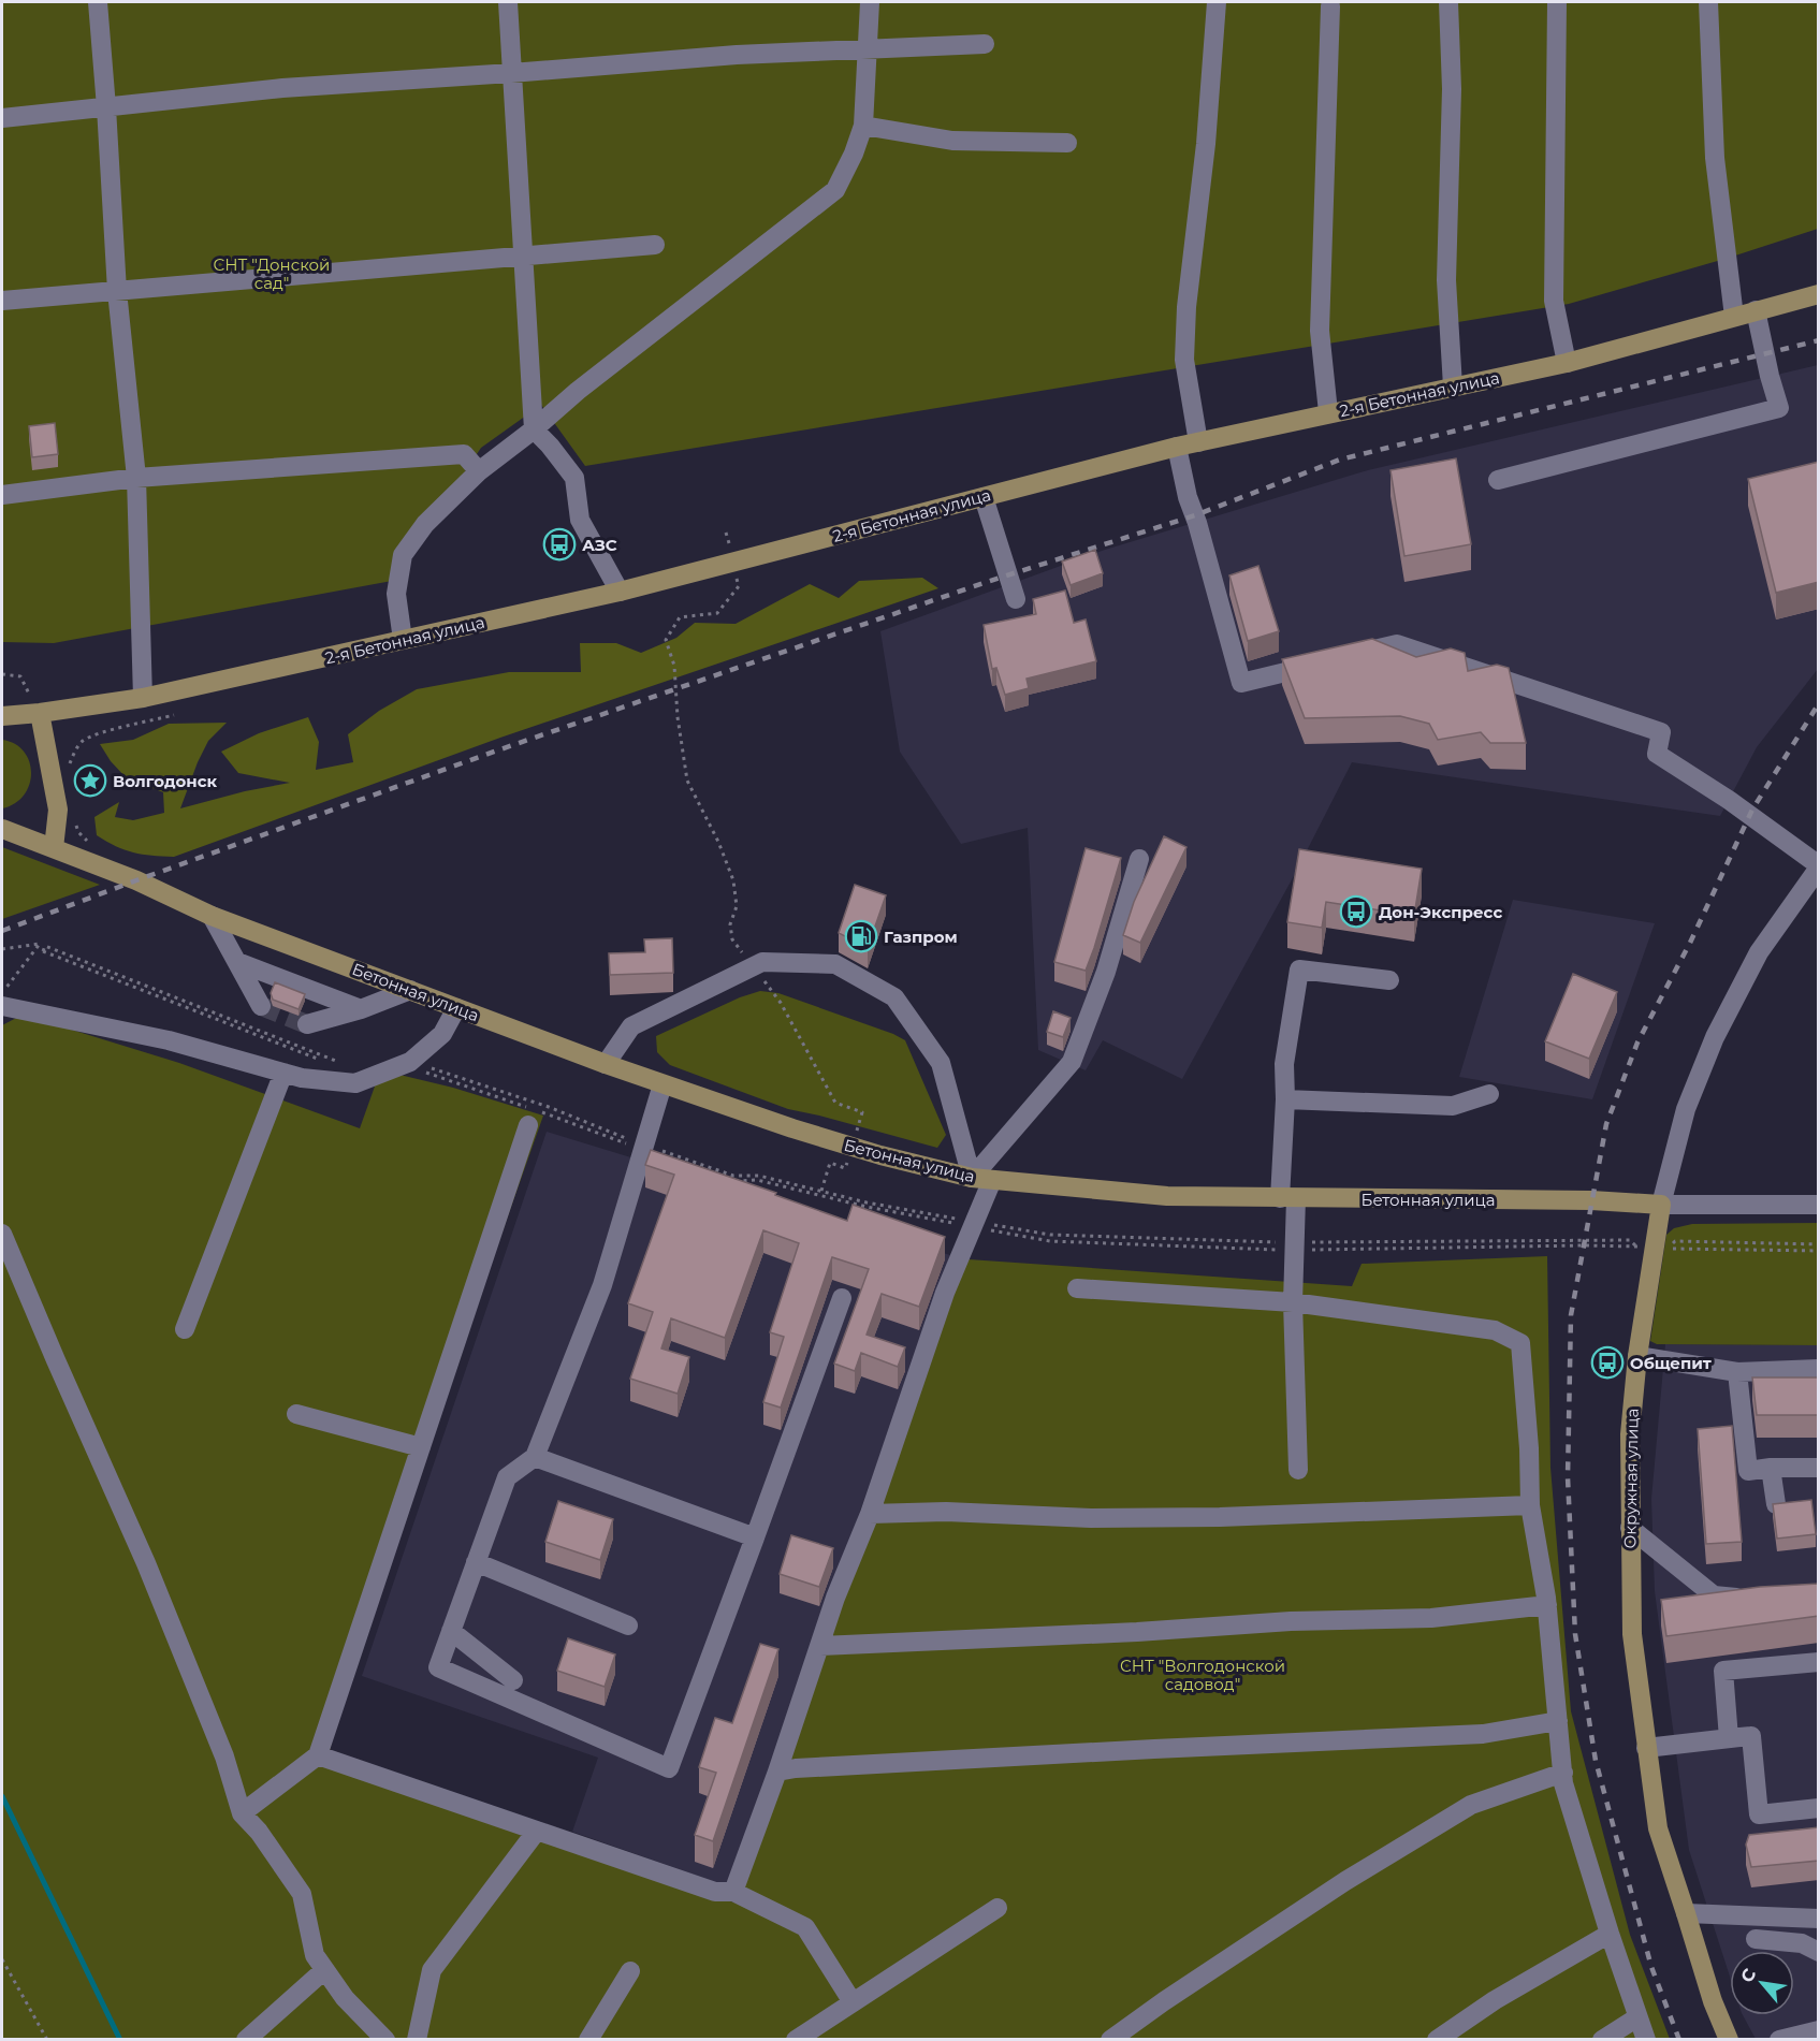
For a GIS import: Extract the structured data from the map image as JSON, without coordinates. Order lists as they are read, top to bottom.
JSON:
{
  "streets": {
    "main road": ["2-я Бетонная улица", "Бетонная улица", "Окружная улица"]
  },
  "crossings": [
    ["Бетонная улица", "Окружная улица"]
  ],
  "parks": ["СНТ \"Донской сад\"", "СНТ \"Волгодонской садовод\""],
  "places": {
    "bus stop": ["АЗС", "Дон-Экспресс", "Общепит"],
    "place": ["Волгодонск"],
    "fuel station": ["Газпром"]
  },
  "north": "top left"
}
